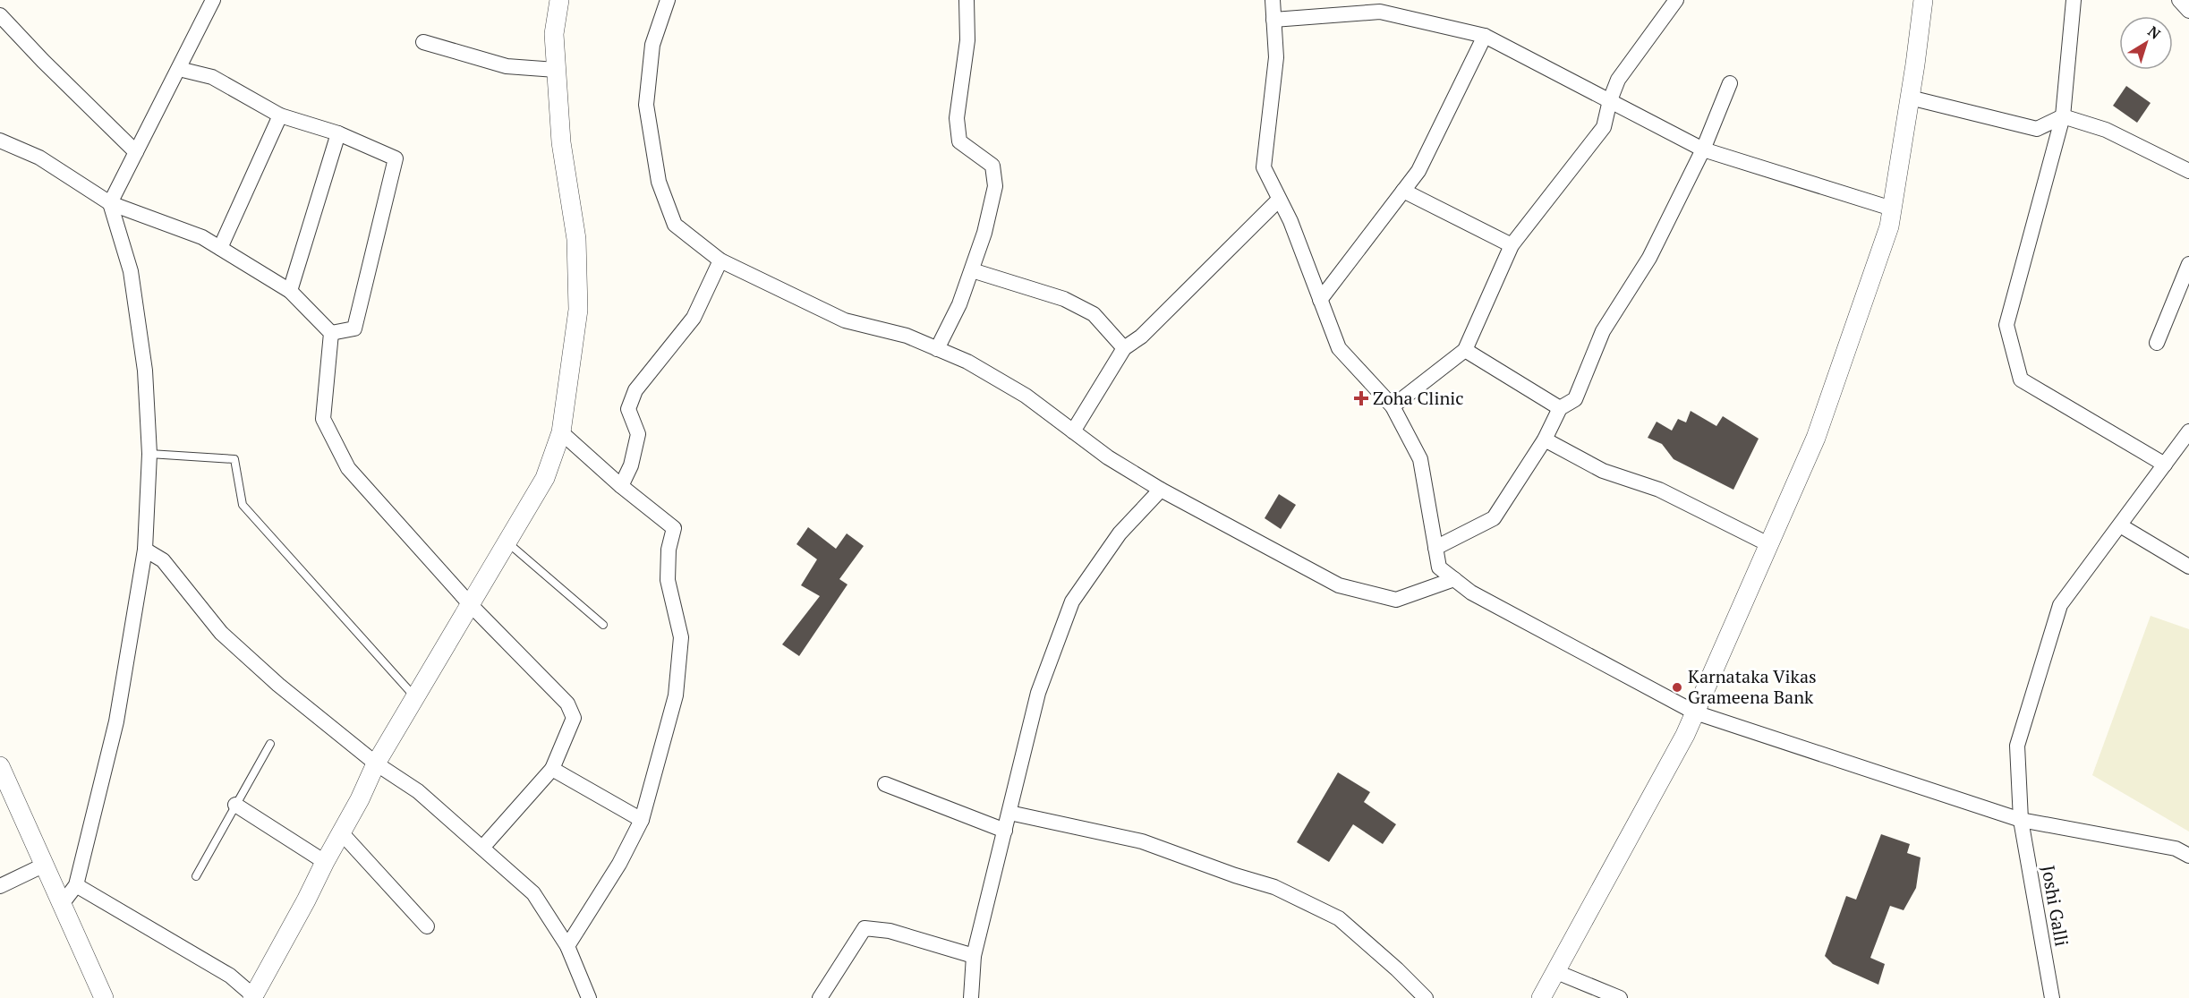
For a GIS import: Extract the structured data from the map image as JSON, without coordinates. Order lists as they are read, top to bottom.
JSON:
{
  "streets": {
    "street": ["Joshi Galli"]
  },
  "places": {
    "health": ["Zoha Clinic"],
    "other": ["Karnataka Vikas Grameena Bank"]
  },
  "north": "top right"
}
